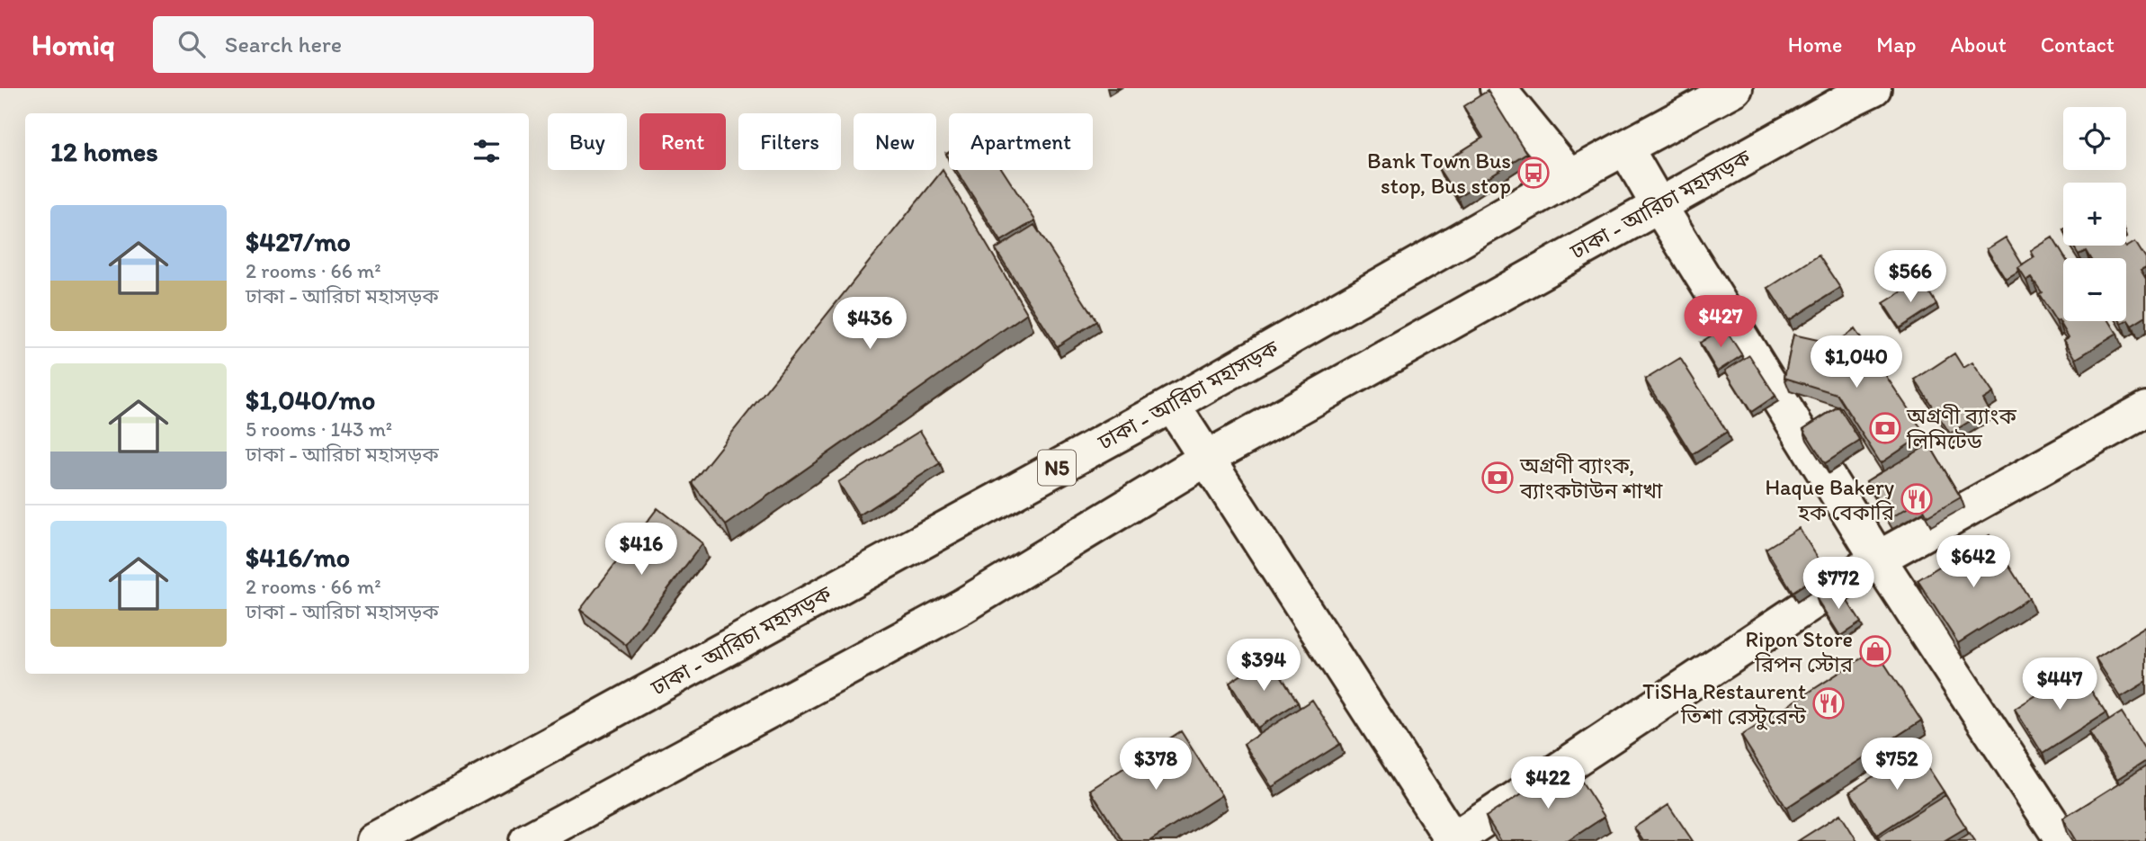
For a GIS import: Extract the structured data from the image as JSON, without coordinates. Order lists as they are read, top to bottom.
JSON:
{
  "streets": {
    "main road": ["ঢাকা - আরিচা মহাসড়ক", "N5"]
  },
  "places": {
    "bus stop": ["Bank Town Bus stop, Bus stop"],
    "bank": ["অগ্রণী ব্যাংক লিমিটেড", "অগ্রণী ব্যাংক, ব্যাংকটাউন শাখা"],
    "restaurant": ["Haque Bakery হক বেকারি", "TiSHa Restaurent তিশা রেস্টুরেন্ট"],
    "shop": ["Ripon Store রিপন স্টোর"]
  },
  "page": {
    "header": "Homiq",
    "search": "Search here",
    "nav": [
      "Home",
      "Map",
      "About",
      "Contact"
    ],
    "map_buttons": ["+", "−"],
    "chip": [
      "Buy",
      "Rent",
      "Filters",
      "New",
      "Apartment"
    ],
    "heading": "12 homes",
    "list": [
      {
        "name": "$427/mo",
        "note": "2 rooms · 66 m² · ঢাকা - আরিচা মহাসড়ক"
      },
      {
        "name": "$1,040/mo",
        "note": "5 rooms · 143 m² · ঢাকা - আরিচা মহাসড়ক"
      },
      {
        "name": "$416/mo",
        "note": "2 rooms · 66 m² · ঢাকা - আরিচা মহাসড়ক"
      }
    ],
    "price": [
      "$566",
      "$427",
      "$436",
      "$1,040",
      "$416",
      "$642",
      "$772",
      "$394",
      "$447",
      "$378",
      "$752",
      "$422"
    ]
  }
}
